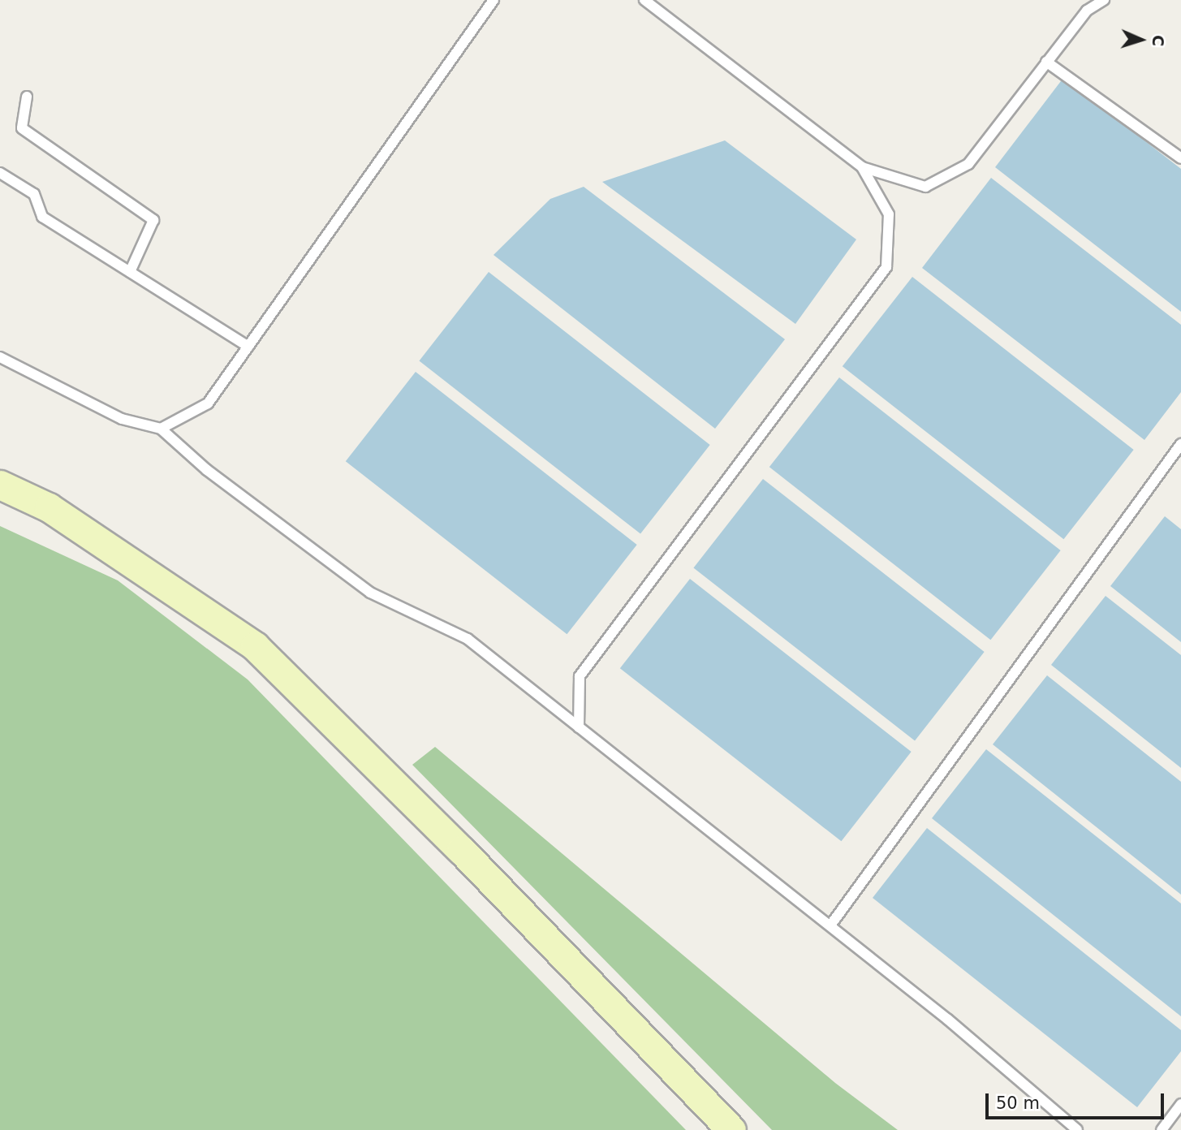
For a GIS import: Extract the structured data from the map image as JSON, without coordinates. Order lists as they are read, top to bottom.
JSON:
{
  "scale_bar": "50 m",
  "north": "right"
}
